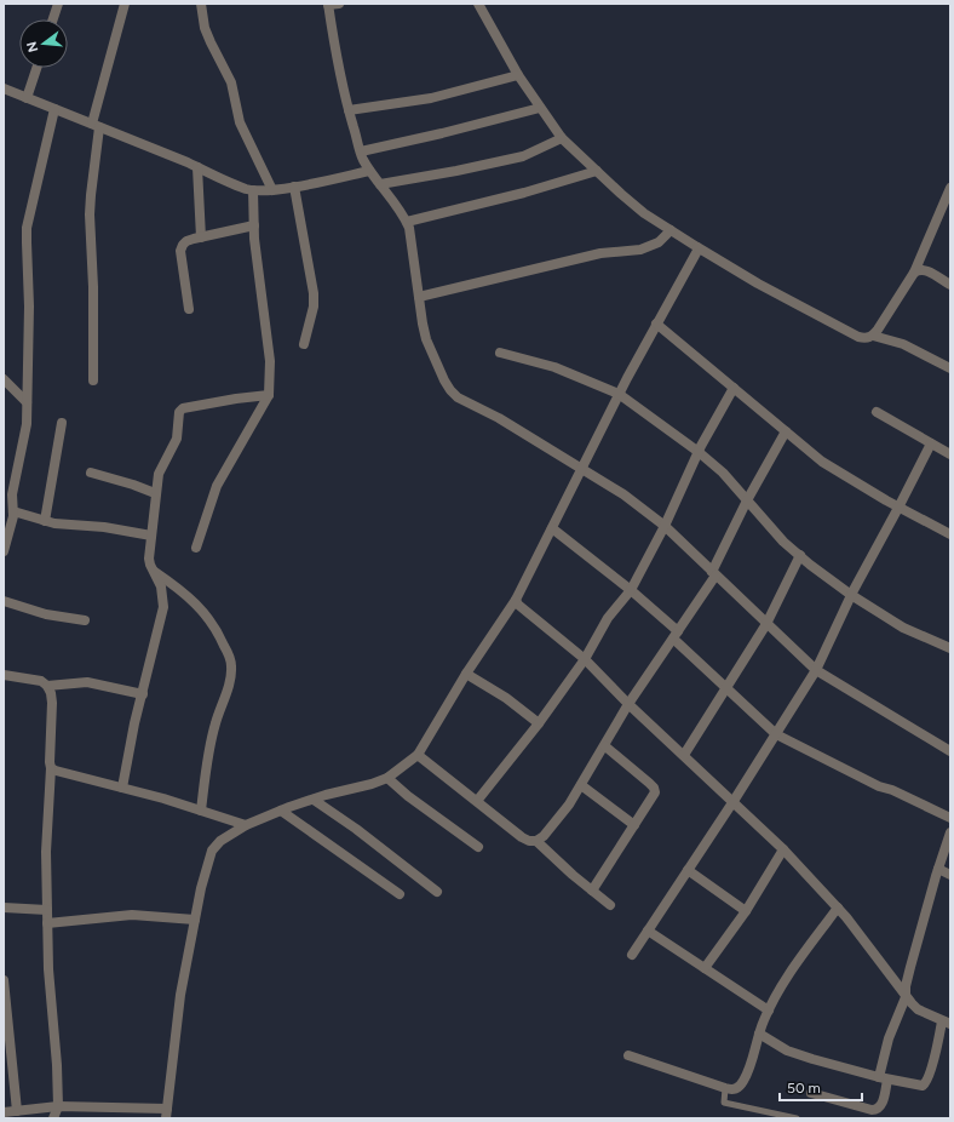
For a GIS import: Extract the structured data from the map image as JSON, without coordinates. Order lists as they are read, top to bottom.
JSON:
{
  "scale_bar": "50 m",
  "north": "left"
}
